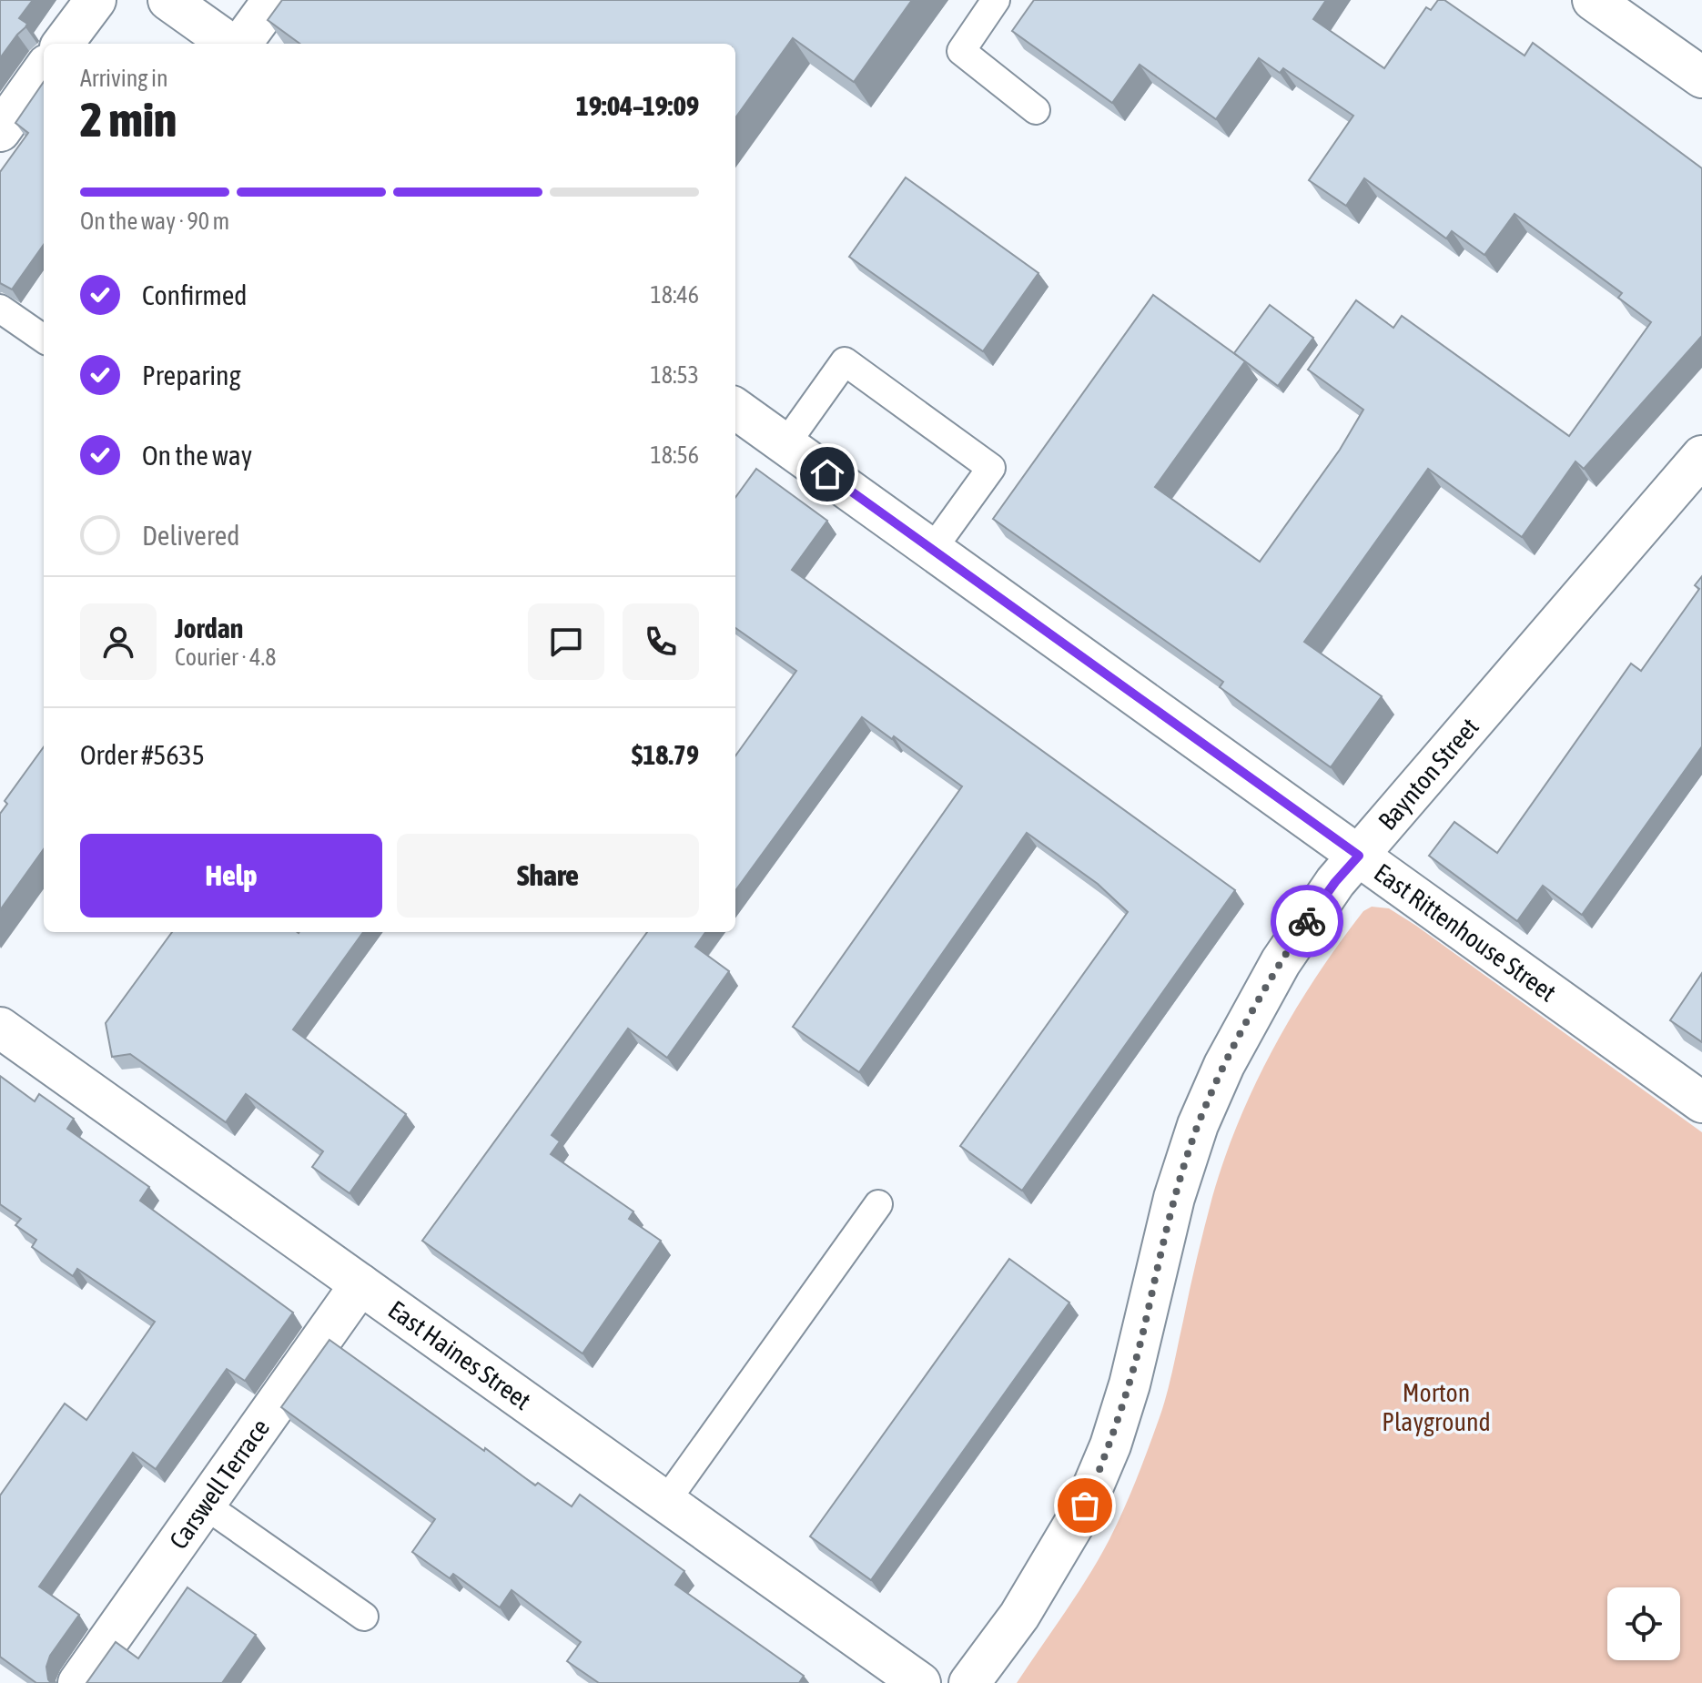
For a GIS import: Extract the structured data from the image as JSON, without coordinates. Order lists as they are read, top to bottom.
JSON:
{
  "streets": {
    "street": [
      "Baynton Street",
      "East Rittenhouse Street",
      "East Haines Street",
      "Carswell Terrace"
    ]
  },
  "crossings": [
    ["Baynton Street", "East Rittenhouse Street"],
    ["East Haines Street", "Carswell Terrace"]
  ],
  "parks": ["Morton Playground"],
  "page": {
    "heading": ["2 min", "Arriving in", "19:04–19:09"],
    "panel": [
      "Jordan",
      "Courier · 4.8",
      "Order #5635",
      "$18.79"
    ],
    "bar": "On the way · 90 m",
    "list": [
      ["Confirmed", "18:46"],
      ["Preparing", "18:53"],
      ["On the way", "18:56"],
      "Delivered"
    ],
    "buttons": ["Help", "Share"]
  }
}
